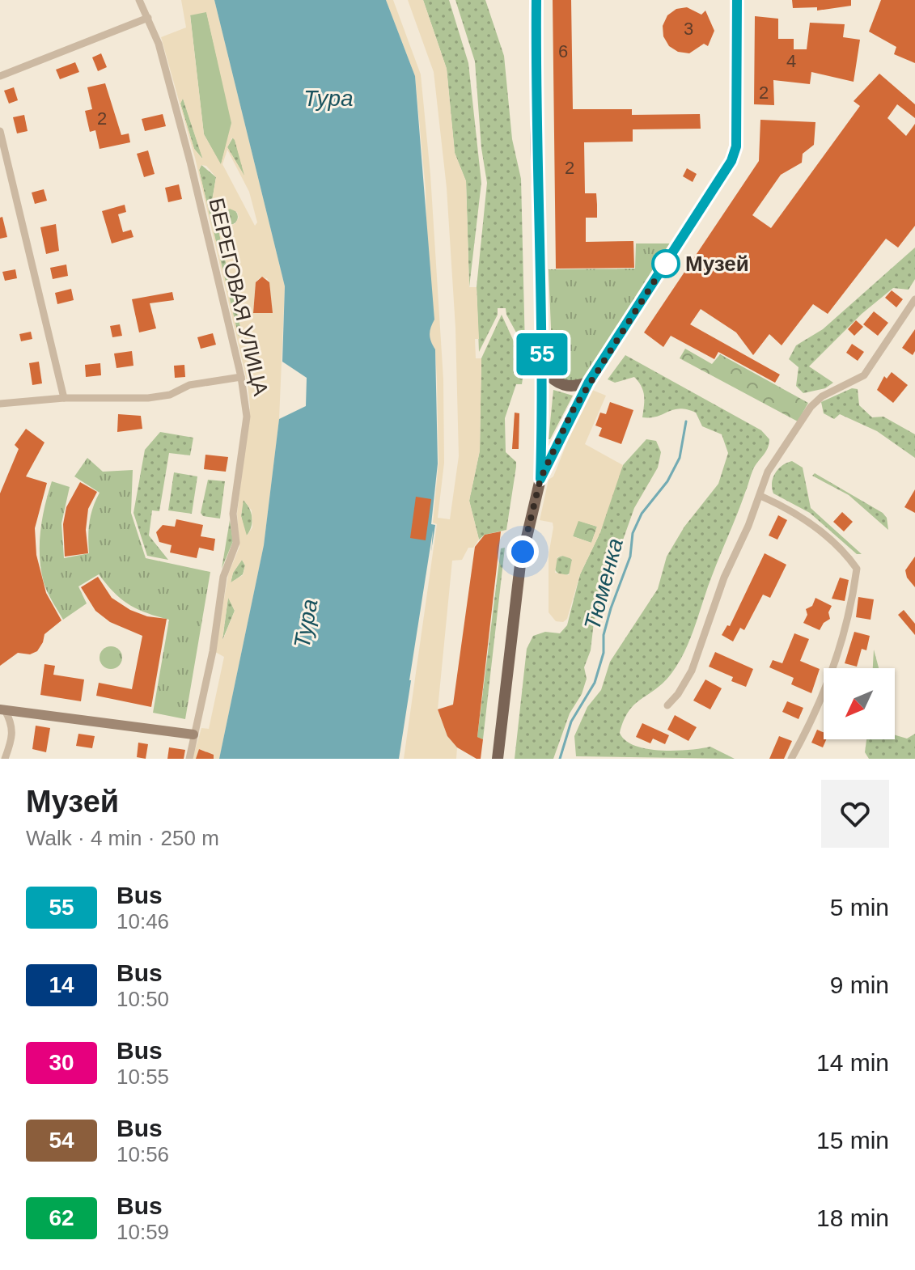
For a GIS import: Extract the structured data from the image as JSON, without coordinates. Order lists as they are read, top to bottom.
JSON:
{
  "streets": {
    "street": ["БЕРЕГОВАЯ УЛИЦА"]
  },
  "water": ["Тура", "Тюменка"],
  "places": ["Музей"],
  "lines": ["bus line 55"],
  "house_numbers": [
    "3",
    "6",
    "4",
    "2",
    "2",
    "2"
  ],
  "north": "bottom left",
  "page": {
    "on_map": "55",
    "heading": ["Музей", "Walk · 4 min · 250 m"],
    "list": [
      {
        "mark": "55",
        "name": "Bus",
        "note": "10:46",
        "value": "5 min"
      },
      {
        "mark": "14",
        "name": "Bus",
        "note": "10:50",
        "value": "9 min"
      },
      {
        "mark": "30",
        "name": "Bus",
        "note": "10:55",
        "value": "14 min"
      },
      {
        "mark": "54",
        "name": "Bus",
        "note": "10:56",
        "value": "15 min"
      },
      {
        "mark": "62",
        "name": "Bus",
        "note": "10:59",
        "value": "18 min"
      }
    ]
  }
}
